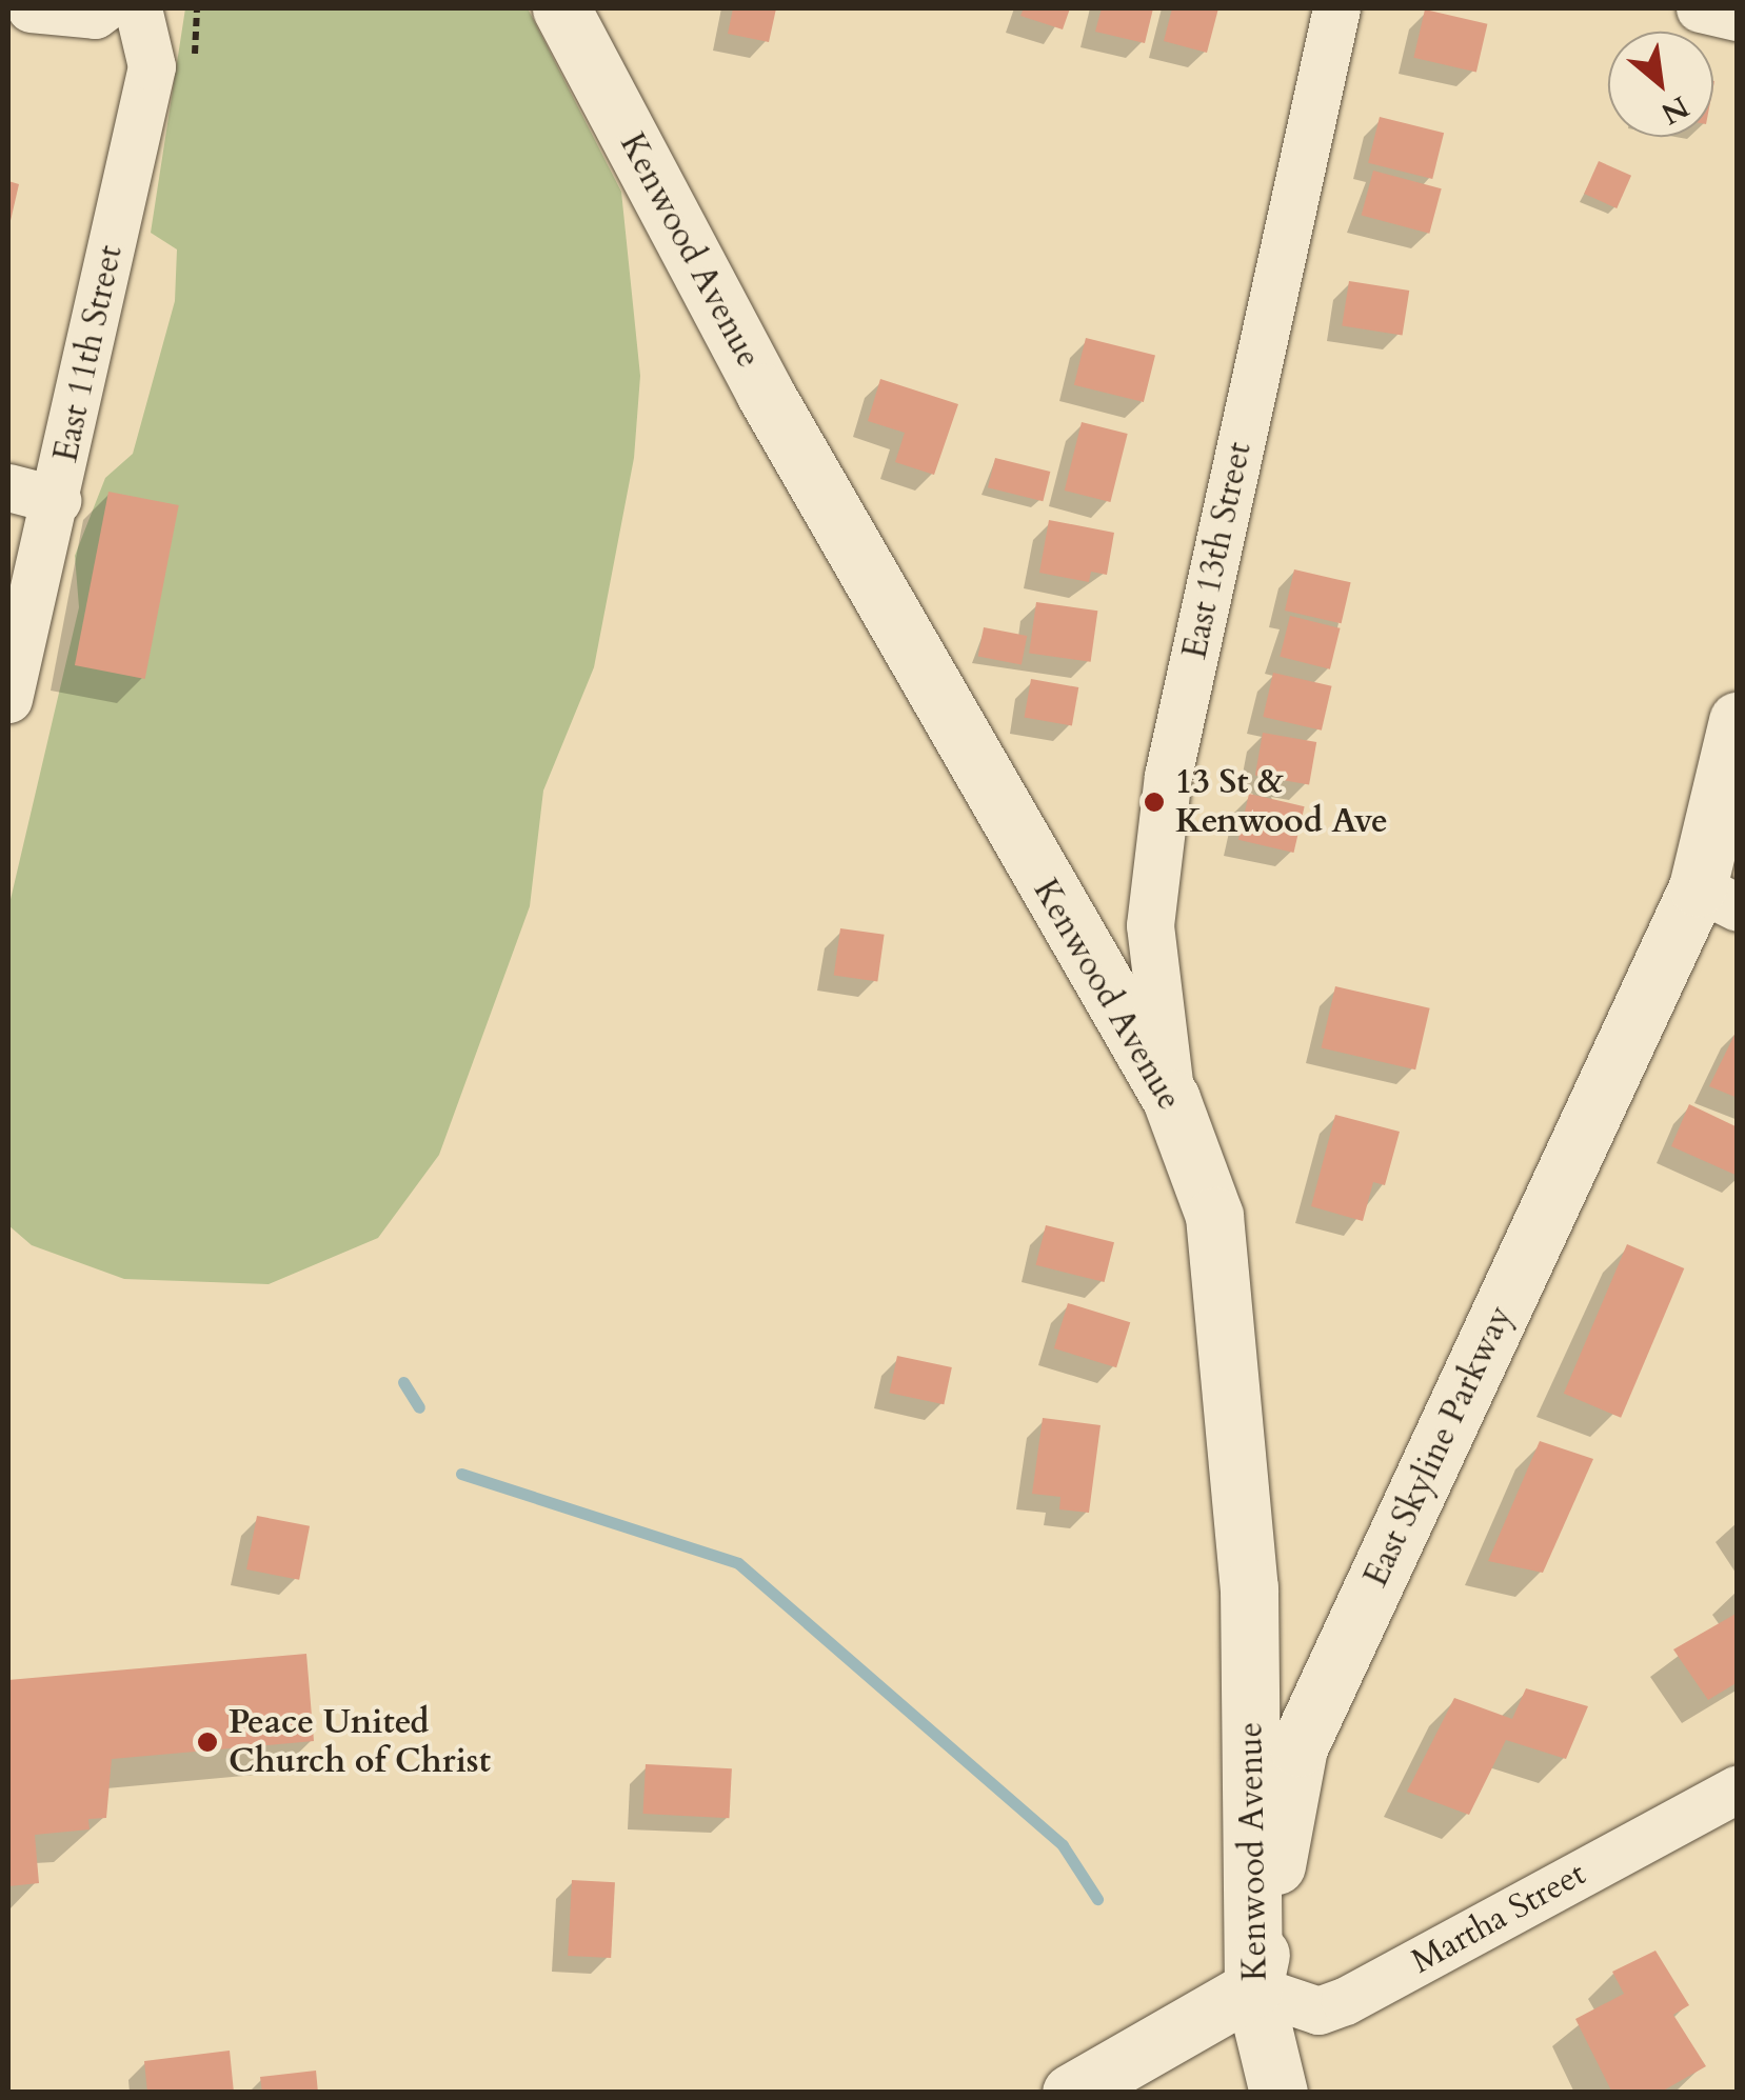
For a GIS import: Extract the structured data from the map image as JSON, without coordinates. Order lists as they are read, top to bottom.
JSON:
{
  "streets": {
    "street": [
      "Kenwood Avenue",
      "East 11th Street",
      "East 13th Street",
      "East Skyline Parkway",
      "Martha Street"
    ]
  },
  "crossings": [
    ["Kenwood Avenue", "East 13th Street"],
    ["Kenwood Avenue", "East Skyline Parkway"],
    ["Kenwood Avenue", "Martha Street"],
    ["East Skyline Parkway", "Martha Street"]
  ],
  "places": ["13 St & Kenwood Ave", "Peace United Church of Christ"],
  "north": "bottom right"
}
